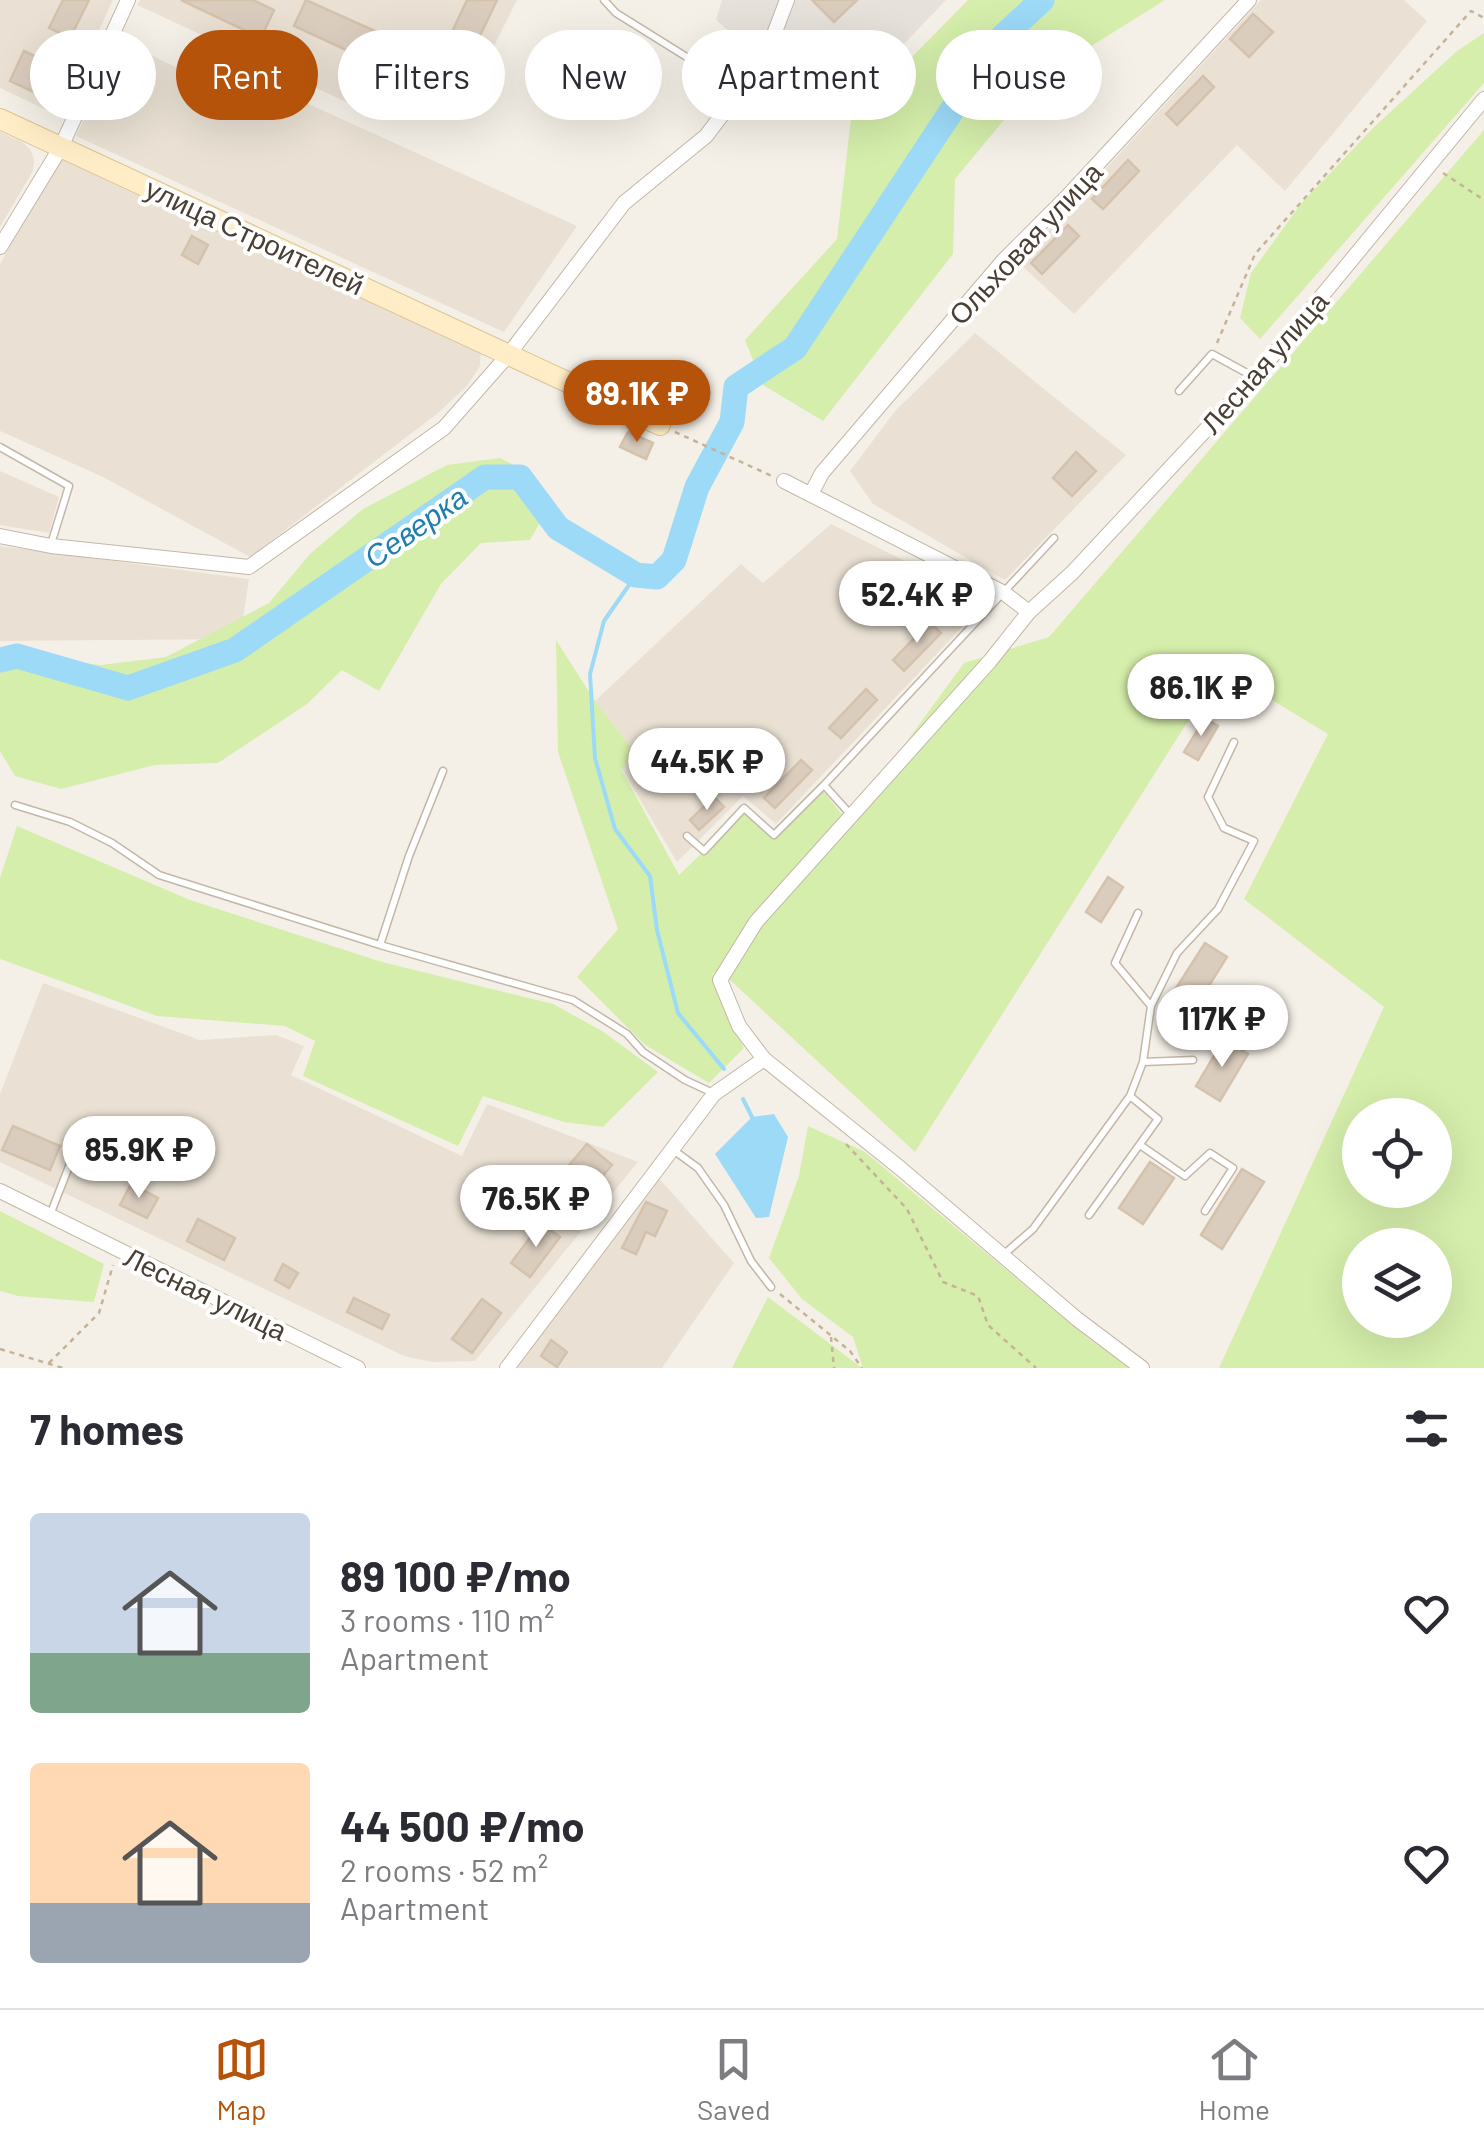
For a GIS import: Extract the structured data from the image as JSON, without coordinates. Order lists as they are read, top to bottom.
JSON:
{
  "streets": {
    "street": ["улица Строителей", "Ольховая улица", "Лесная улица"]
  },
  "water": ["Северка"],
  "page": {
    "chip": [
      "Buy",
      "Rent",
      "Filters",
      "New",
      "Apartment",
      "House"
    ],
    "price": [
      "89.1K ₽",
      "52.4K ₽",
      "86.1K ₽",
      "44.5K ₽",
      "117K ₽",
      "85.9K ₽",
      "76.5K ₽"
    ],
    "heading": "7 homes",
    "list": [
      {
        "name": "89 100 ₽/mo",
        "note": "3 rooms · 110 m² · Apartment"
      },
      {
        "name": "44 500 ₽/mo",
        "note": "2 rooms · 52 m² · Apartment"
      }
    ],
    "tabs": ["Map", "Saved", "Home"]
  }
}
